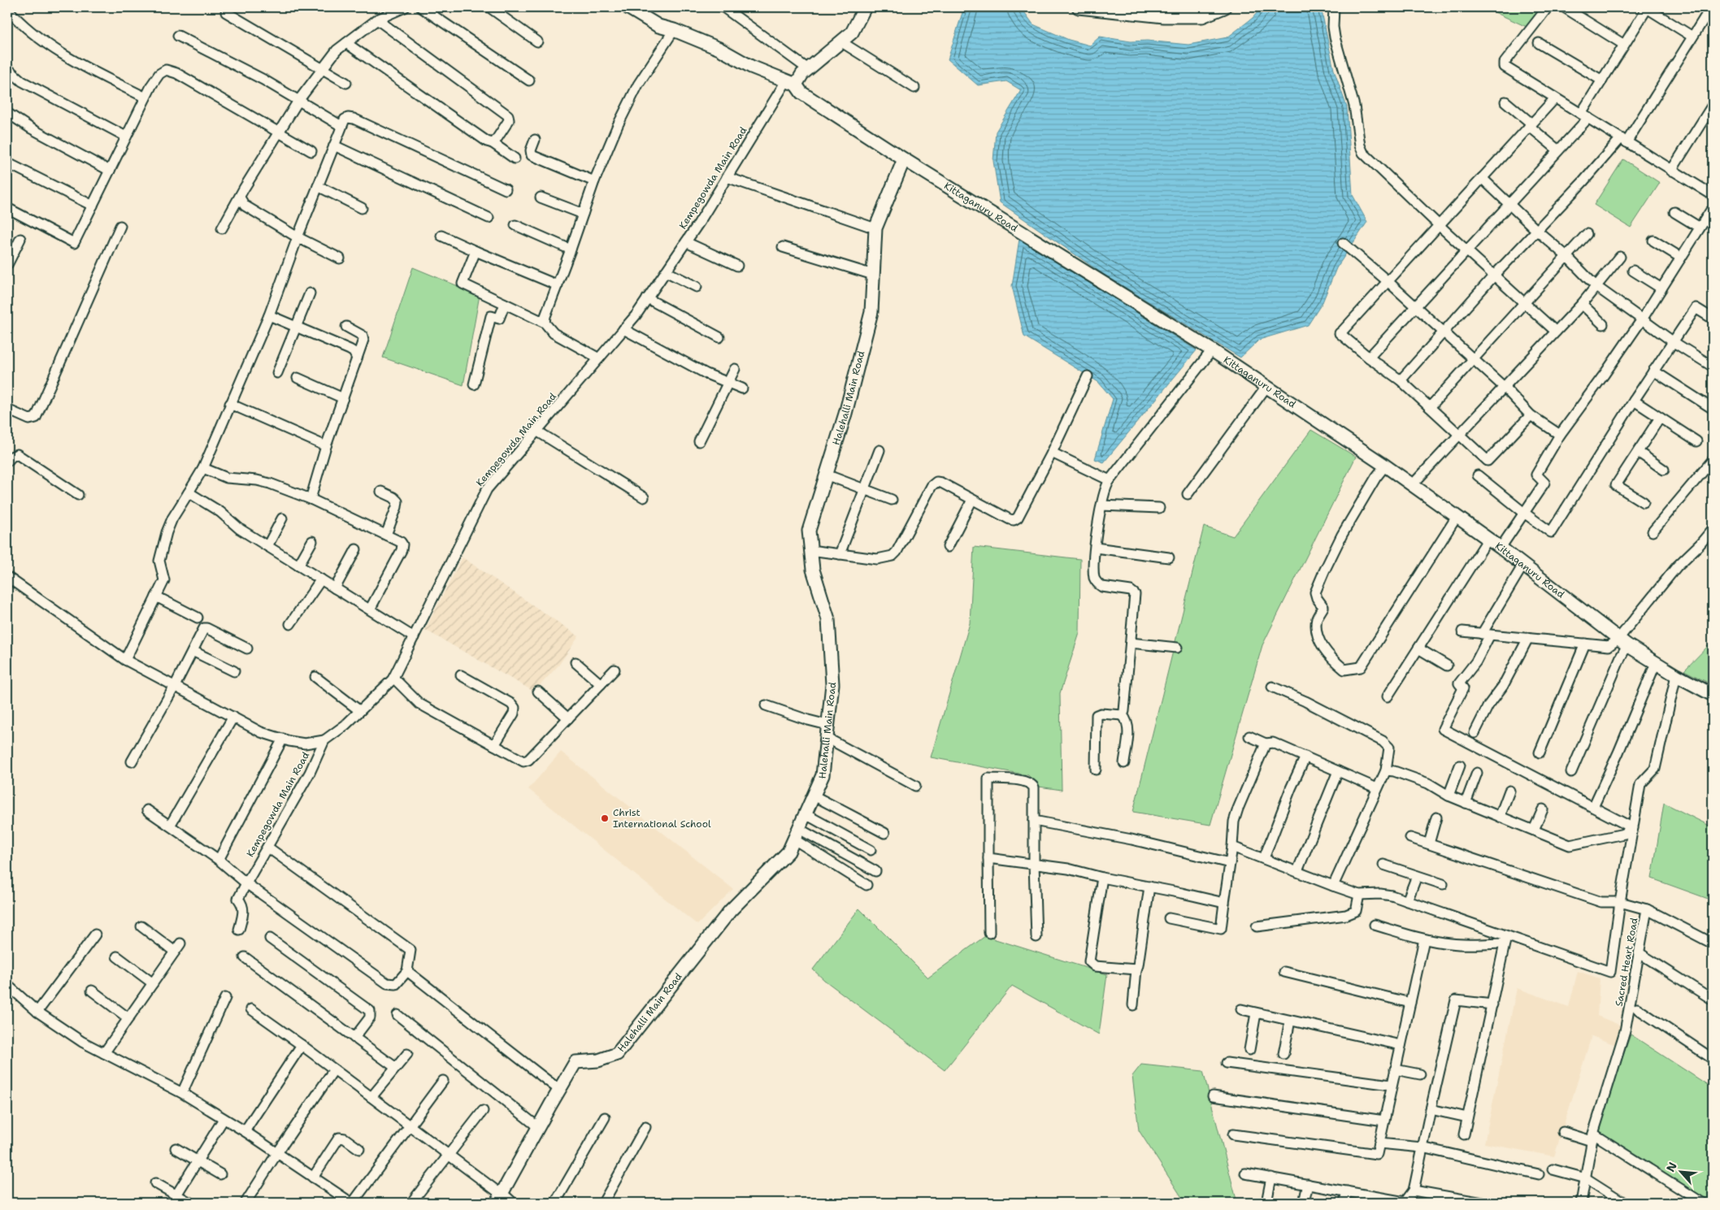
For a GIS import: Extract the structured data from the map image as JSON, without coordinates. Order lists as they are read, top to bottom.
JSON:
{
  "streets": {
    "main road": ["Kittaganuru Road", "Halehalli Main Road"],
    "street": ["Kempegowda Main Road", "Sacred Heart Road"]
  },
  "crossings": [
    ["Kempegowda Main Road", "Kittaganuru Road"],
    ["Kittaganuru Road", "Halehalli Main Road"]
  ],
  "places": ["Christ International School"],
  "north": "top left"
}
